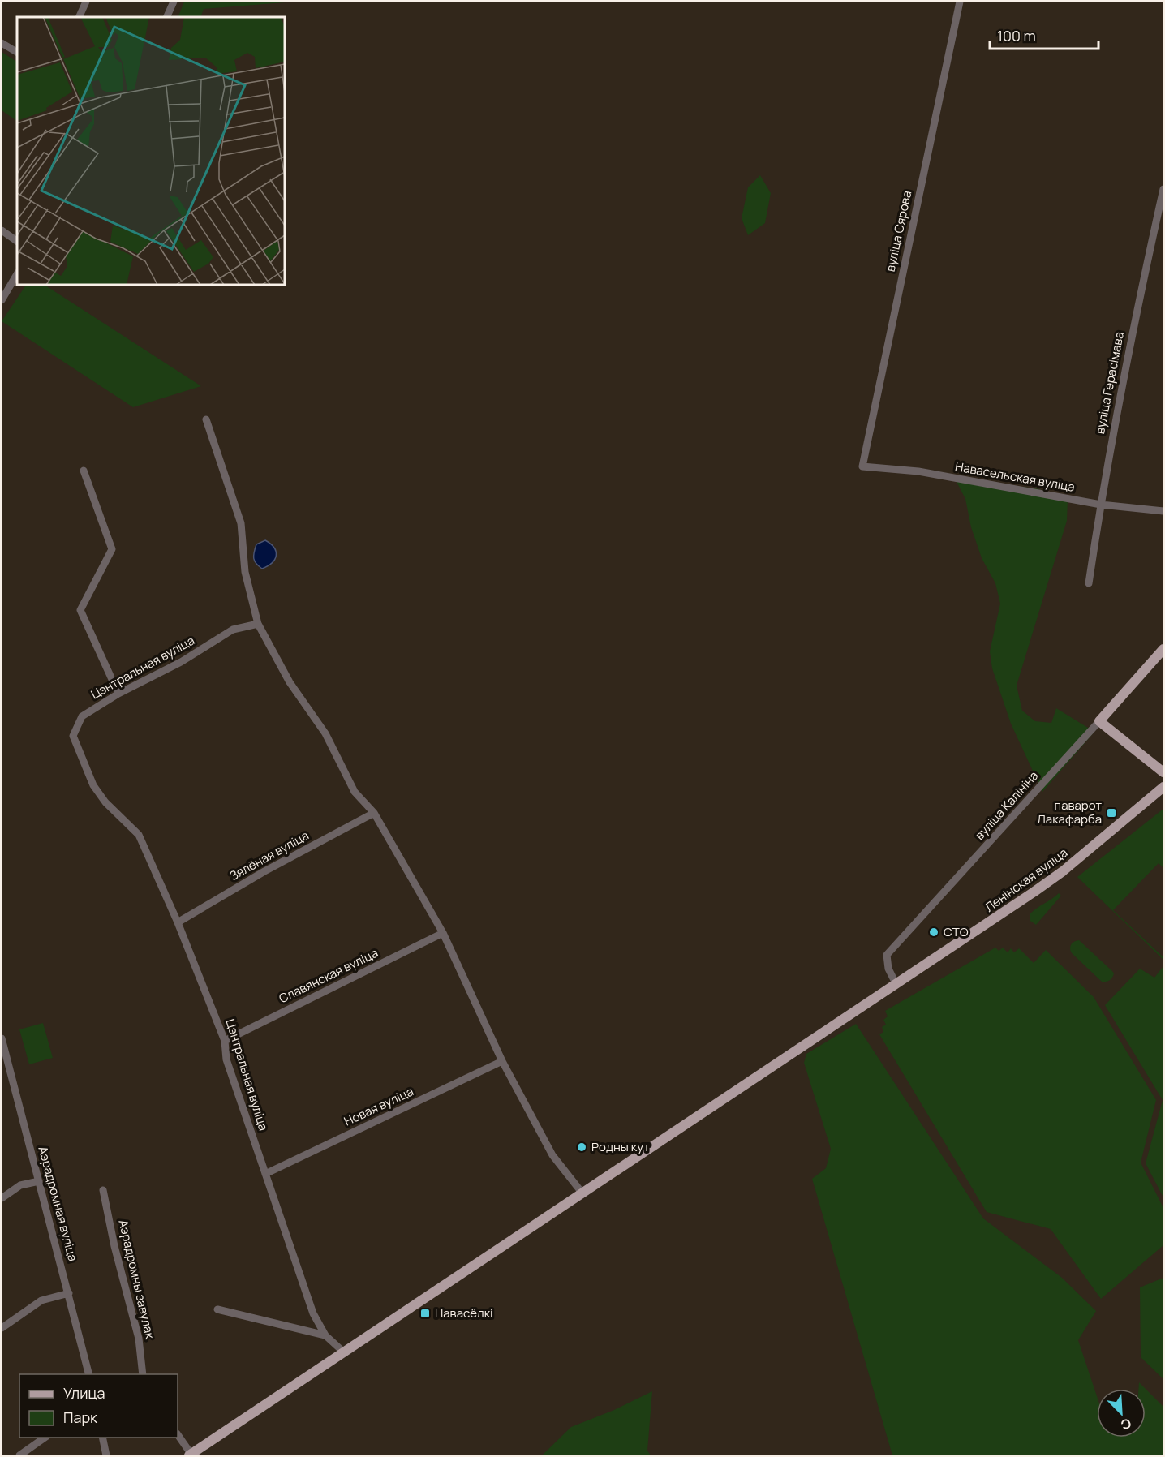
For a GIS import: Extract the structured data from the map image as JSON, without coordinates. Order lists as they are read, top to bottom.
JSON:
{
  "streets": {
    "main road": ["вуліца Калініна", "Ленінская вуліца"],
    "street": [
      "вуліца Сярова",
      "вуліца Герасімава",
      "Навасельская вуліца",
      "Цэнтральная вуліца",
      "Зялёная вуліца",
      "Славянская вуліца",
      "Новая вуліца",
      "Аэрадромная вуліца",
      "Аэрадромны завулак"
    ]
  },
  "crossings": [
    ["вуліца Сярова", "Навасельская вуліца"],
    ["вуліца Герасімава", "Навасельская вуліца"],
    ["Цэнтральная вуліца", "Зялёная вуліца"],
    ["Цэнтральная вуліца", "Славянская вуліца"],
    ["Цэнтральная вуліца", "Новая вуліца"],
    ["вуліца Калініна", "Ленінская вуліца"]
  ],
  "places": {
    "transit": ["паварот Лакафарба", "Навасёлкі"],
    "other": ["СТО", "Родны кут"]
  },
  "legend": ["Улица", "Парк"],
  "scale_bar": "100 m",
  "north": "bottom right"
}
